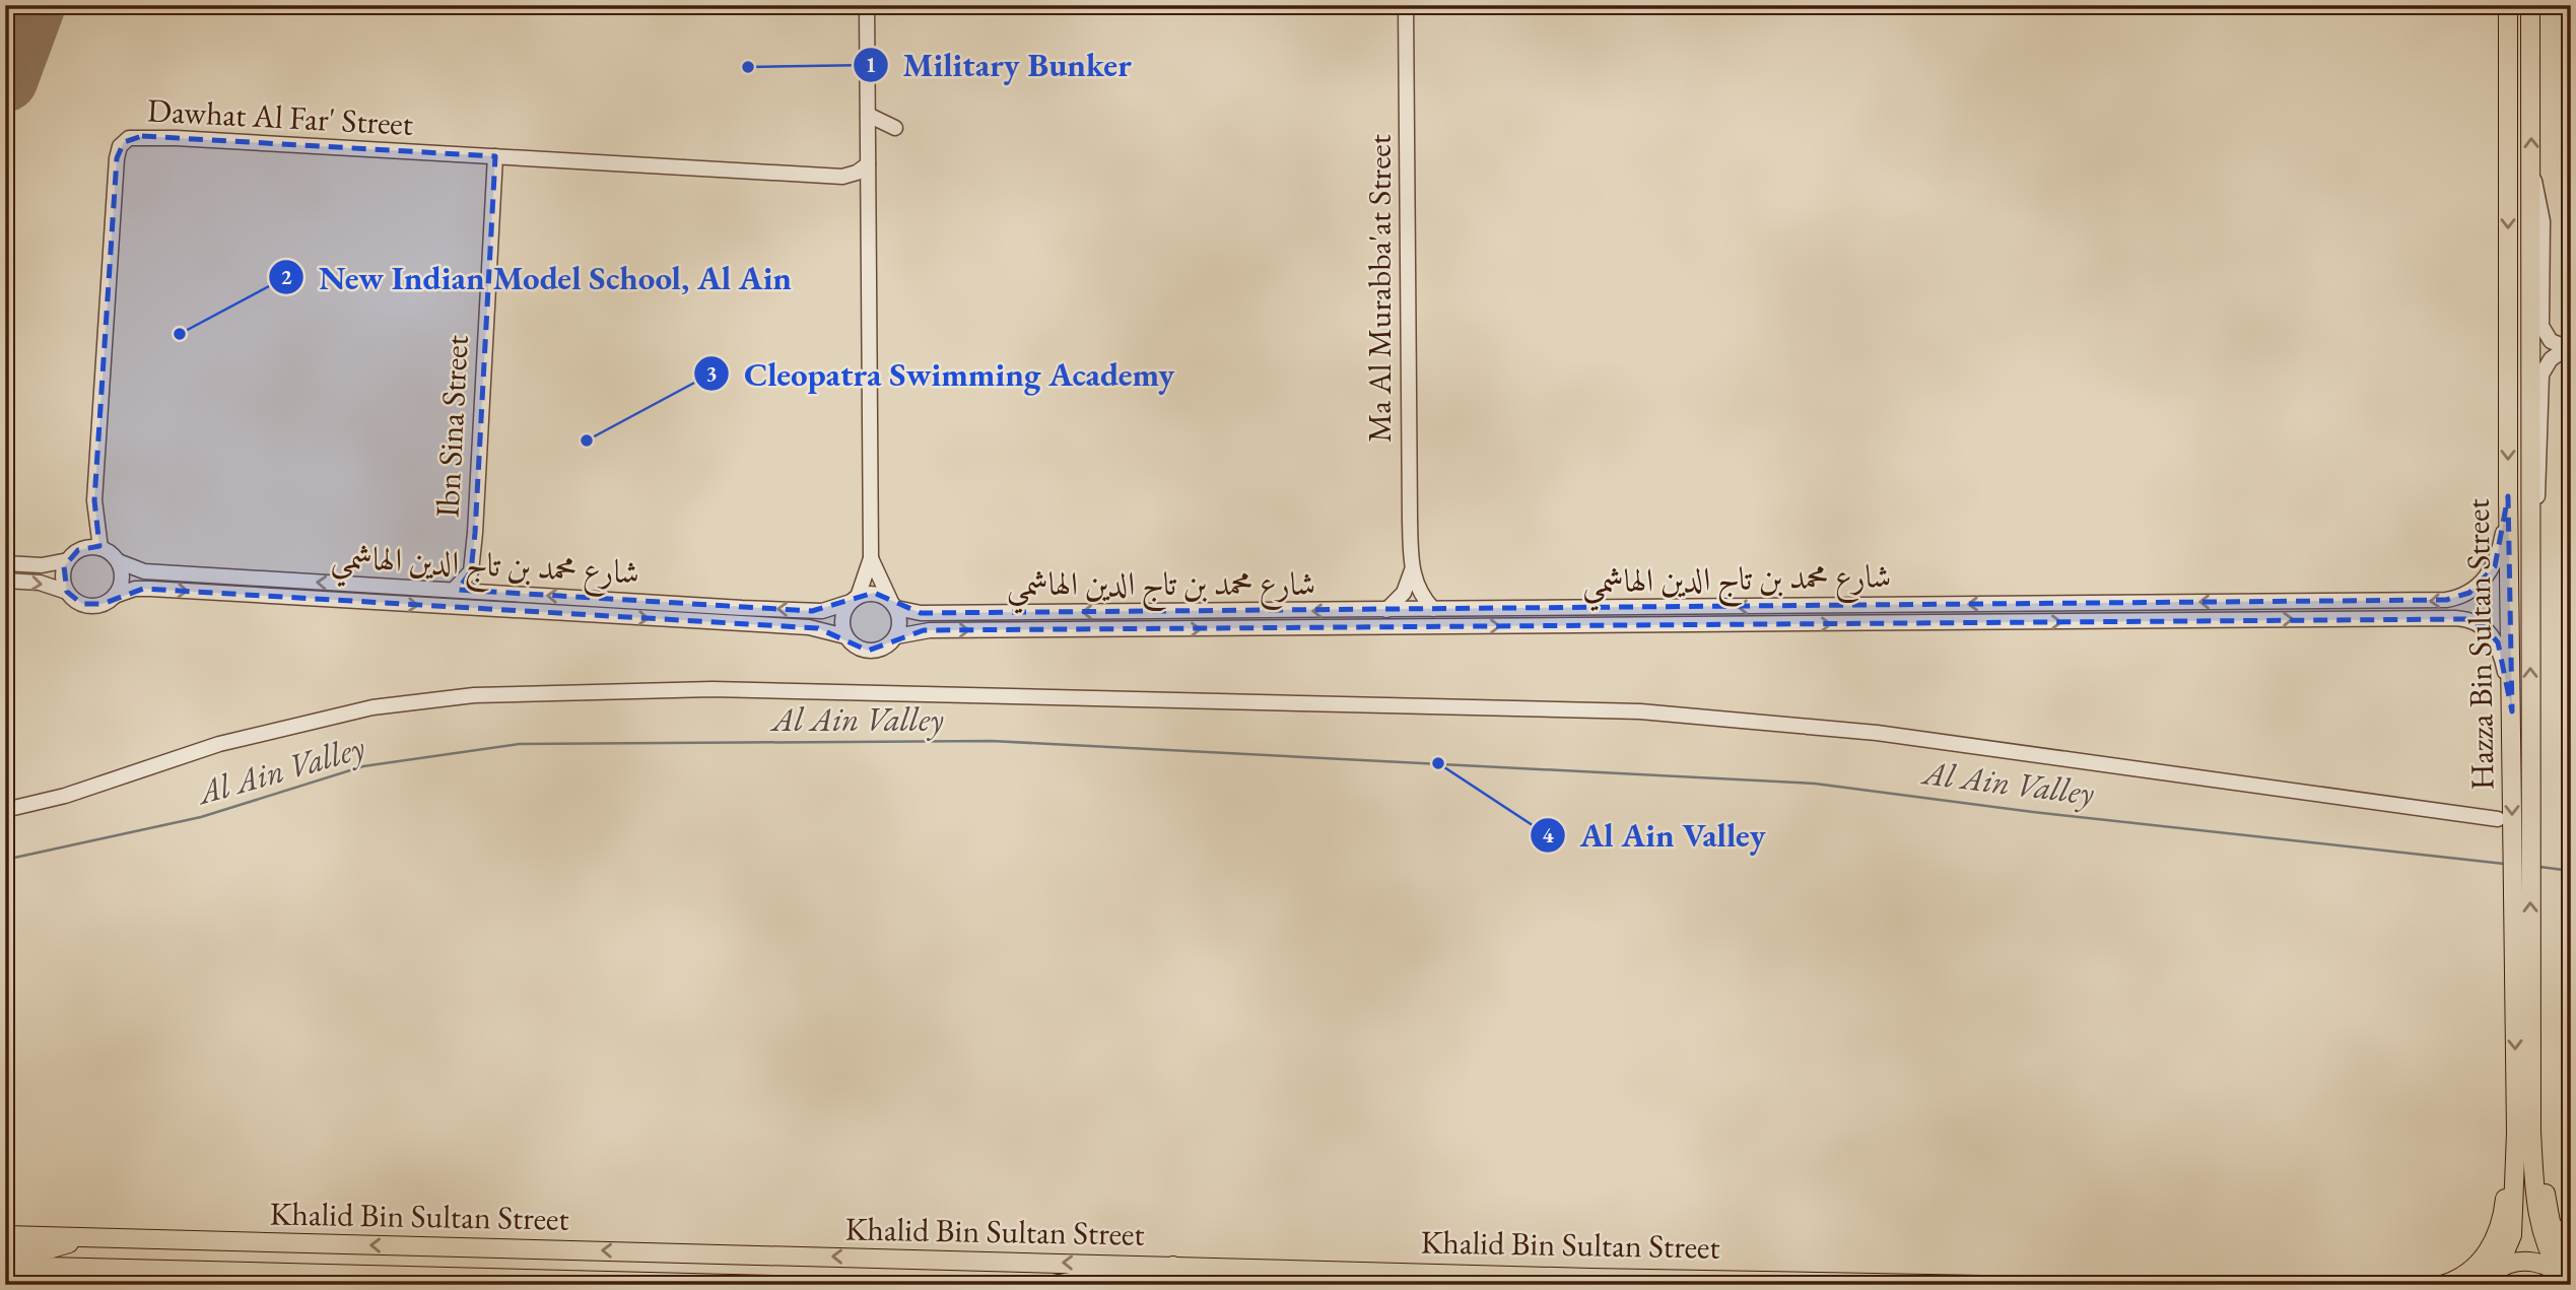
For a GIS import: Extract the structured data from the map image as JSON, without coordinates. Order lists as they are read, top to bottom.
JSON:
{
  "streets": {
    "main road": ["Hazza Bin Sultan Street", "Khalid Bin Sultan Street"],
    "street": [
      "Dawhat Al Far' Street",
      "Ma Al Murabba'at Street",
      "Ibn Sina Street",
      "شارع محمد بن تاج الدين الهاشمي"
    ]
  },
  "crossings": [
    ["Dawhat Al Far' Street", "Ibn Sina Street"],
    ["Dawhat Al Far' Street", "شارع محمد بن تاج الدين الهاشمي"],
    ["Ma Al Murabba'at Street", "شارع محمد بن تاج الدين الهاشمي"],
    ["شارع محمد بن تاج الدين الهاشمي", "Hazza Bin Sultan Street"]
  ],
  "water": ["Al Ain Valley"],
  "places": [
    "Military Bunker",
    "New Indian Model School, Al Ain",
    "Cleopatra Swimming Academy",
    "Al Ain Valley"
  ]
}
